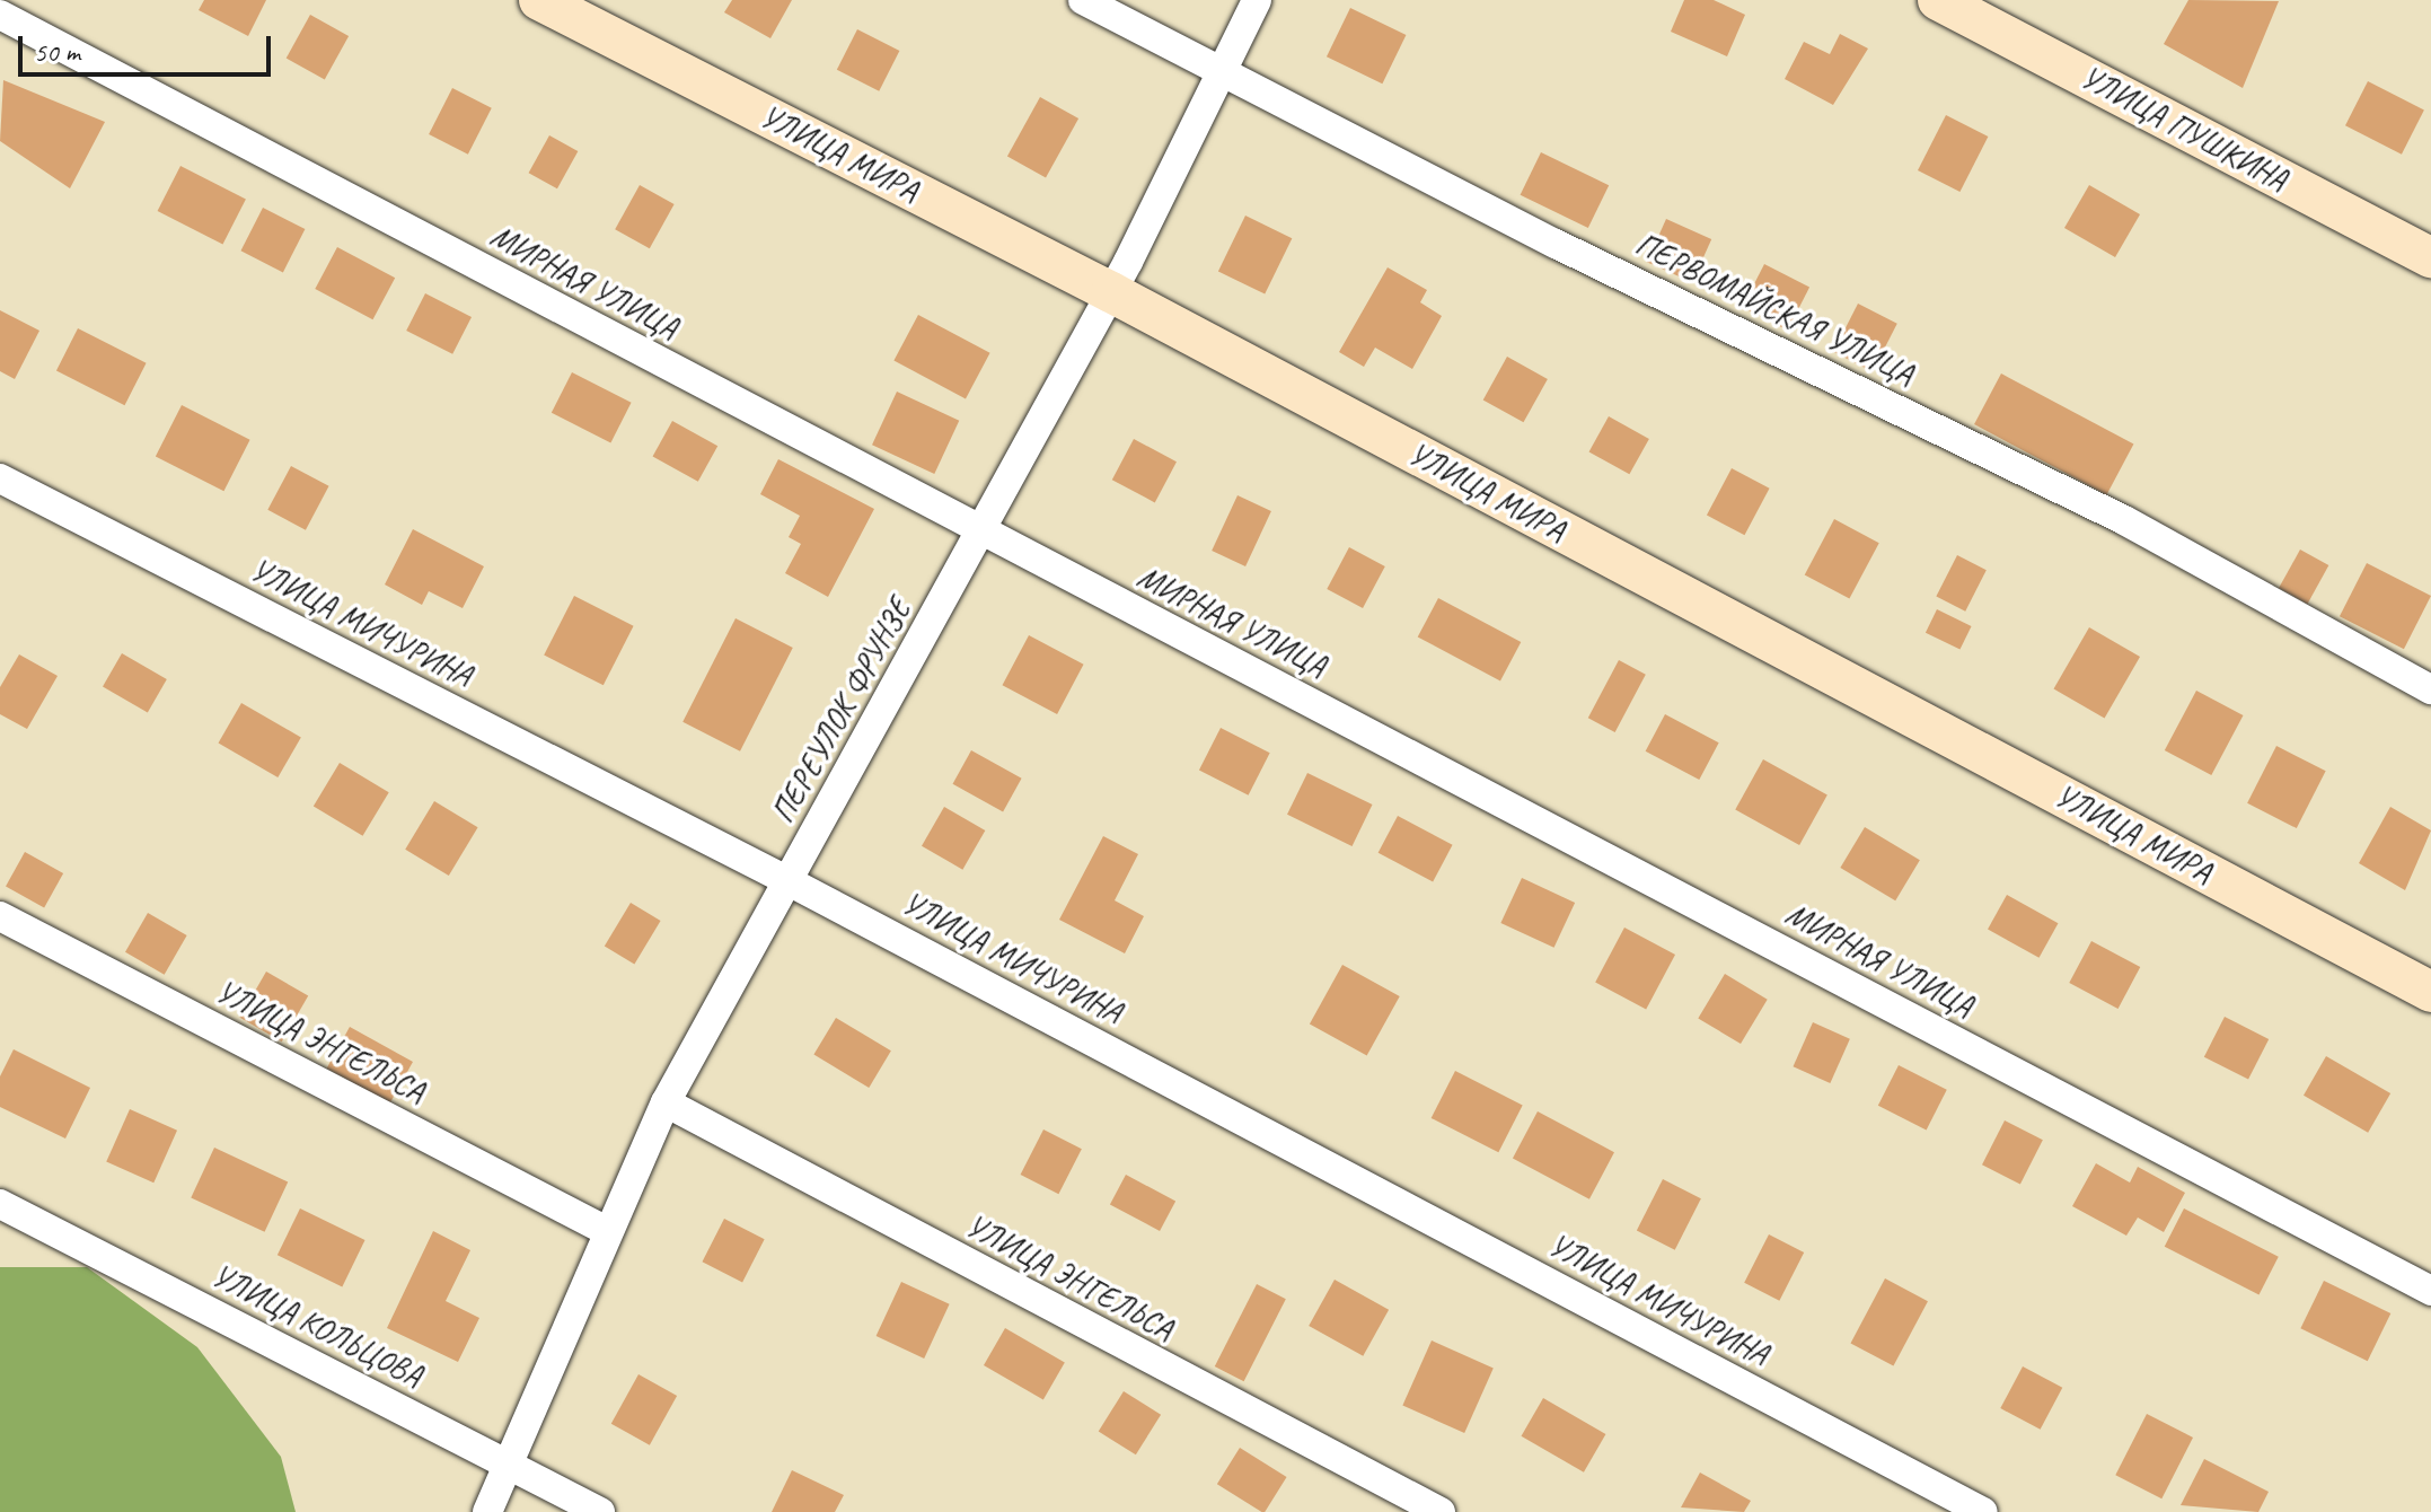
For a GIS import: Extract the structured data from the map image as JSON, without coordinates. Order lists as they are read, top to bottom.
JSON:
{
  "streets": {
    "street": [
      "УЛИЦА ПУШКИНА",
      "УЛИЦА МИРА",
      "МИРНАЯ УЛИЦА",
      "ПЕРВОМАЙСКАЯ УЛИЦА",
      "УЛИЦА МИЧУРИНА",
      "ПЕРЕУЛОК ФРУНЗЕ",
      "УЛИЦА ЭНГЕЛЬСА",
      "УЛИЦА КОЛЬЦОВА"
    ]
  },
  "crossings": [
    ["УЛИЦА МИРА", "ПЕРЕУЛОК ФРУНЗЕ"],
    ["МИРНАЯ УЛИЦА", "ПЕРЕУЛОК ФРУНЗЕ"],
    ["ПЕРВОМАЙСКАЯ УЛИЦА", "ПЕРЕУЛОК ФРУНЗЕ"],
    ["УЛИЦА МИЧУРИНА", "ПЕРЕУЛОК ФРУНЗЕ"],
    ["ПЕРЕУЛОК ФРУНЗЕ", "УЛИЦА ЭНГЕЛЬСА"],
    ["ПЕРЕУЛОК ФРУНЗЕ", "УЛИЦА КОЛЬЦОВА"]
  ],
  "scale_bar": "50 m"
}
